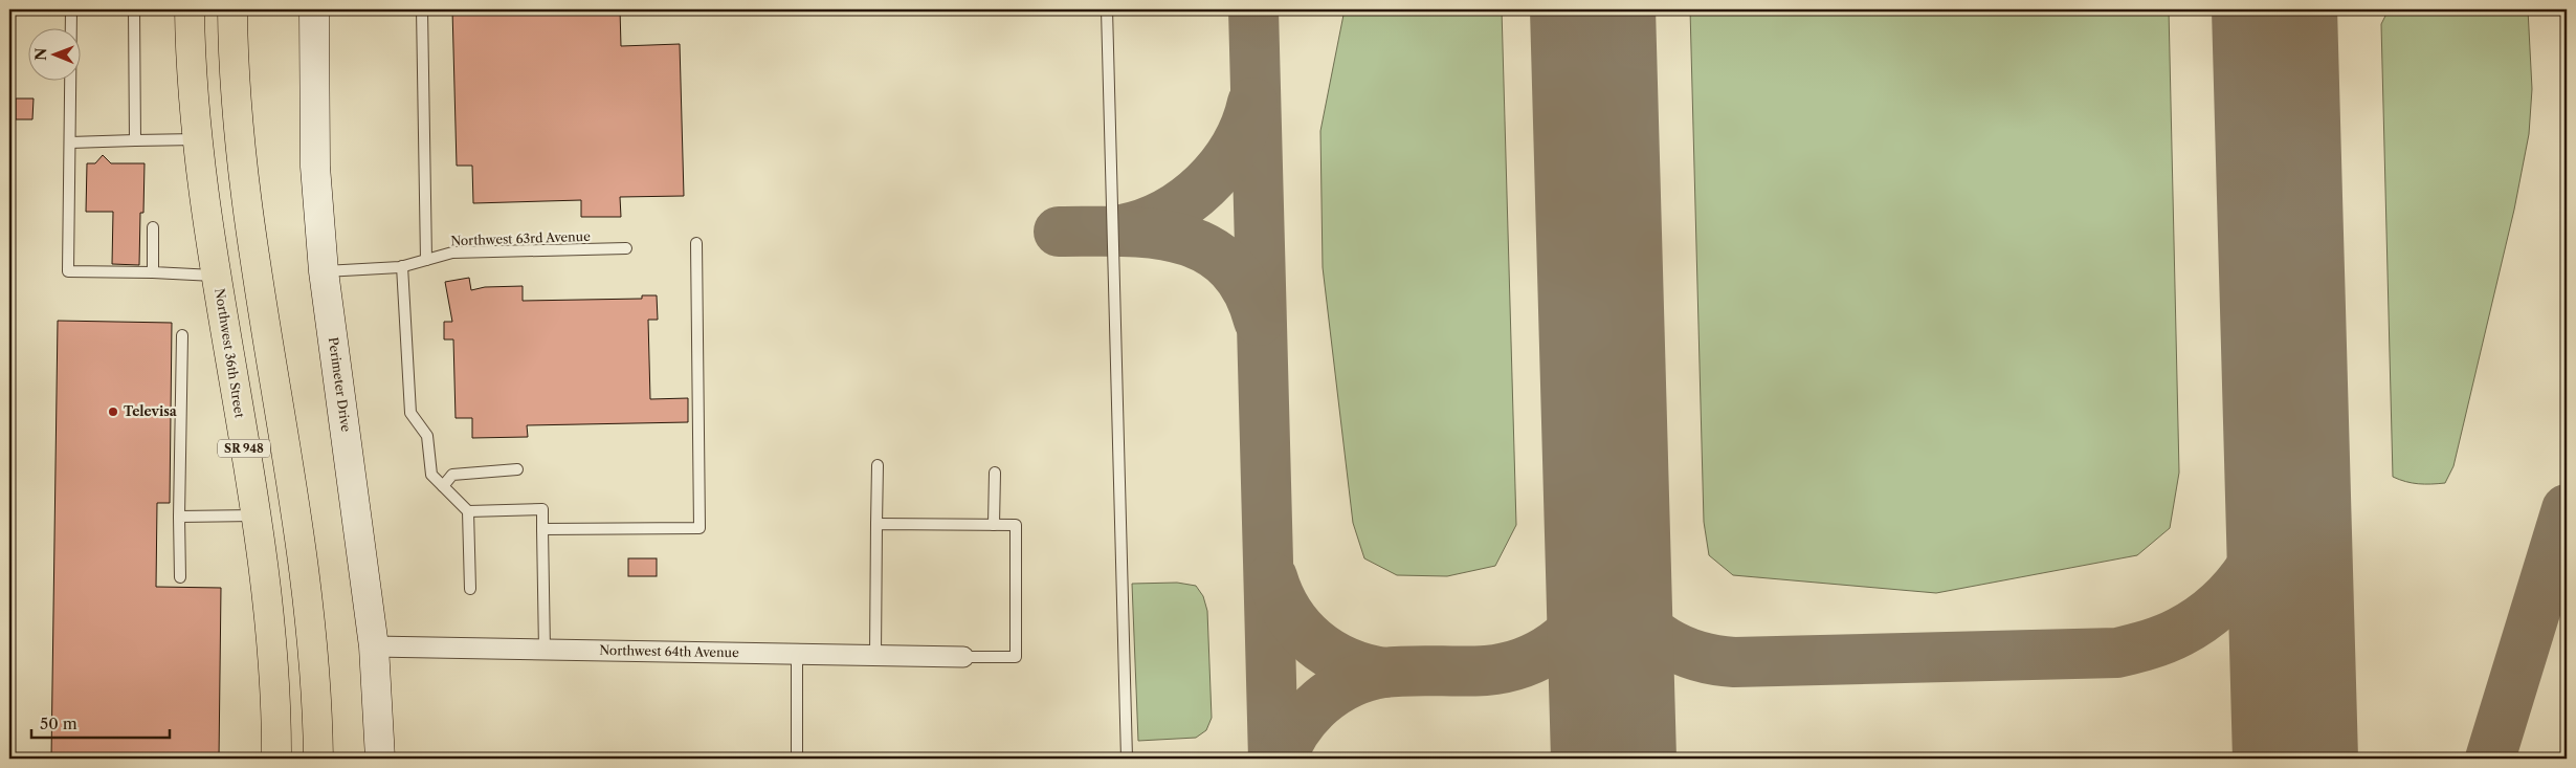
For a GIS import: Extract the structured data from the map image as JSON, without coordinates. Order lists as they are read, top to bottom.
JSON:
{
  "streets": {
    "main road": ["Northwest 36th Street", "SR 948"],
    "street": ["Perimeter Drive", "Northwest 64th Avenue"],
    "lane": ["Northwest 63rd Avenue"]
  },
  "crossings": [
    ["Northwest 63rd Avenue", "Perimeter Drive"],
    ["Perimeter Drive", "Northwest 64th Avenue"]
  ],
  "places": ["Televisa"],
  "scale_bar": "50 m",
  "north": "left"
}
